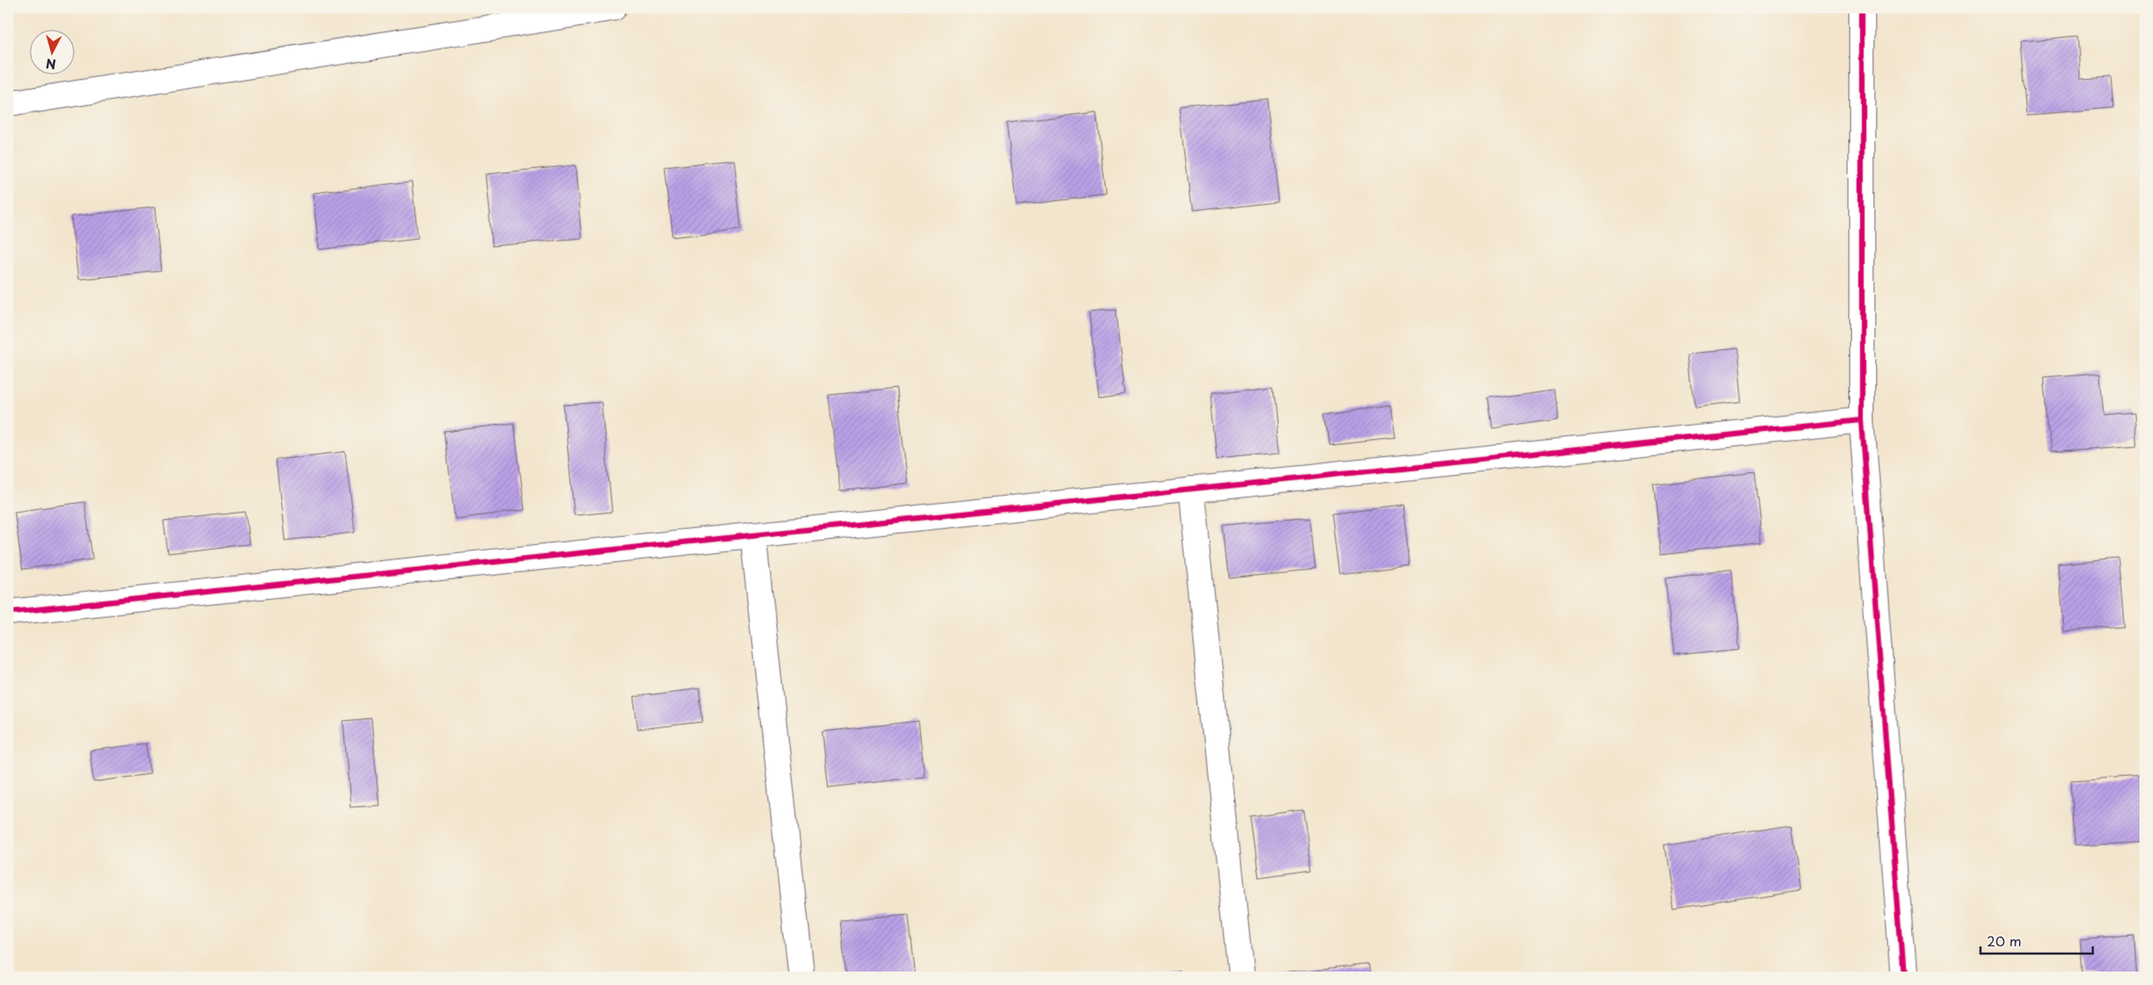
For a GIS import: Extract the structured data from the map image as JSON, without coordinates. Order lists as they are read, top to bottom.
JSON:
{
  "scale_bar": "20 m",
  "north": "bottom"
}
